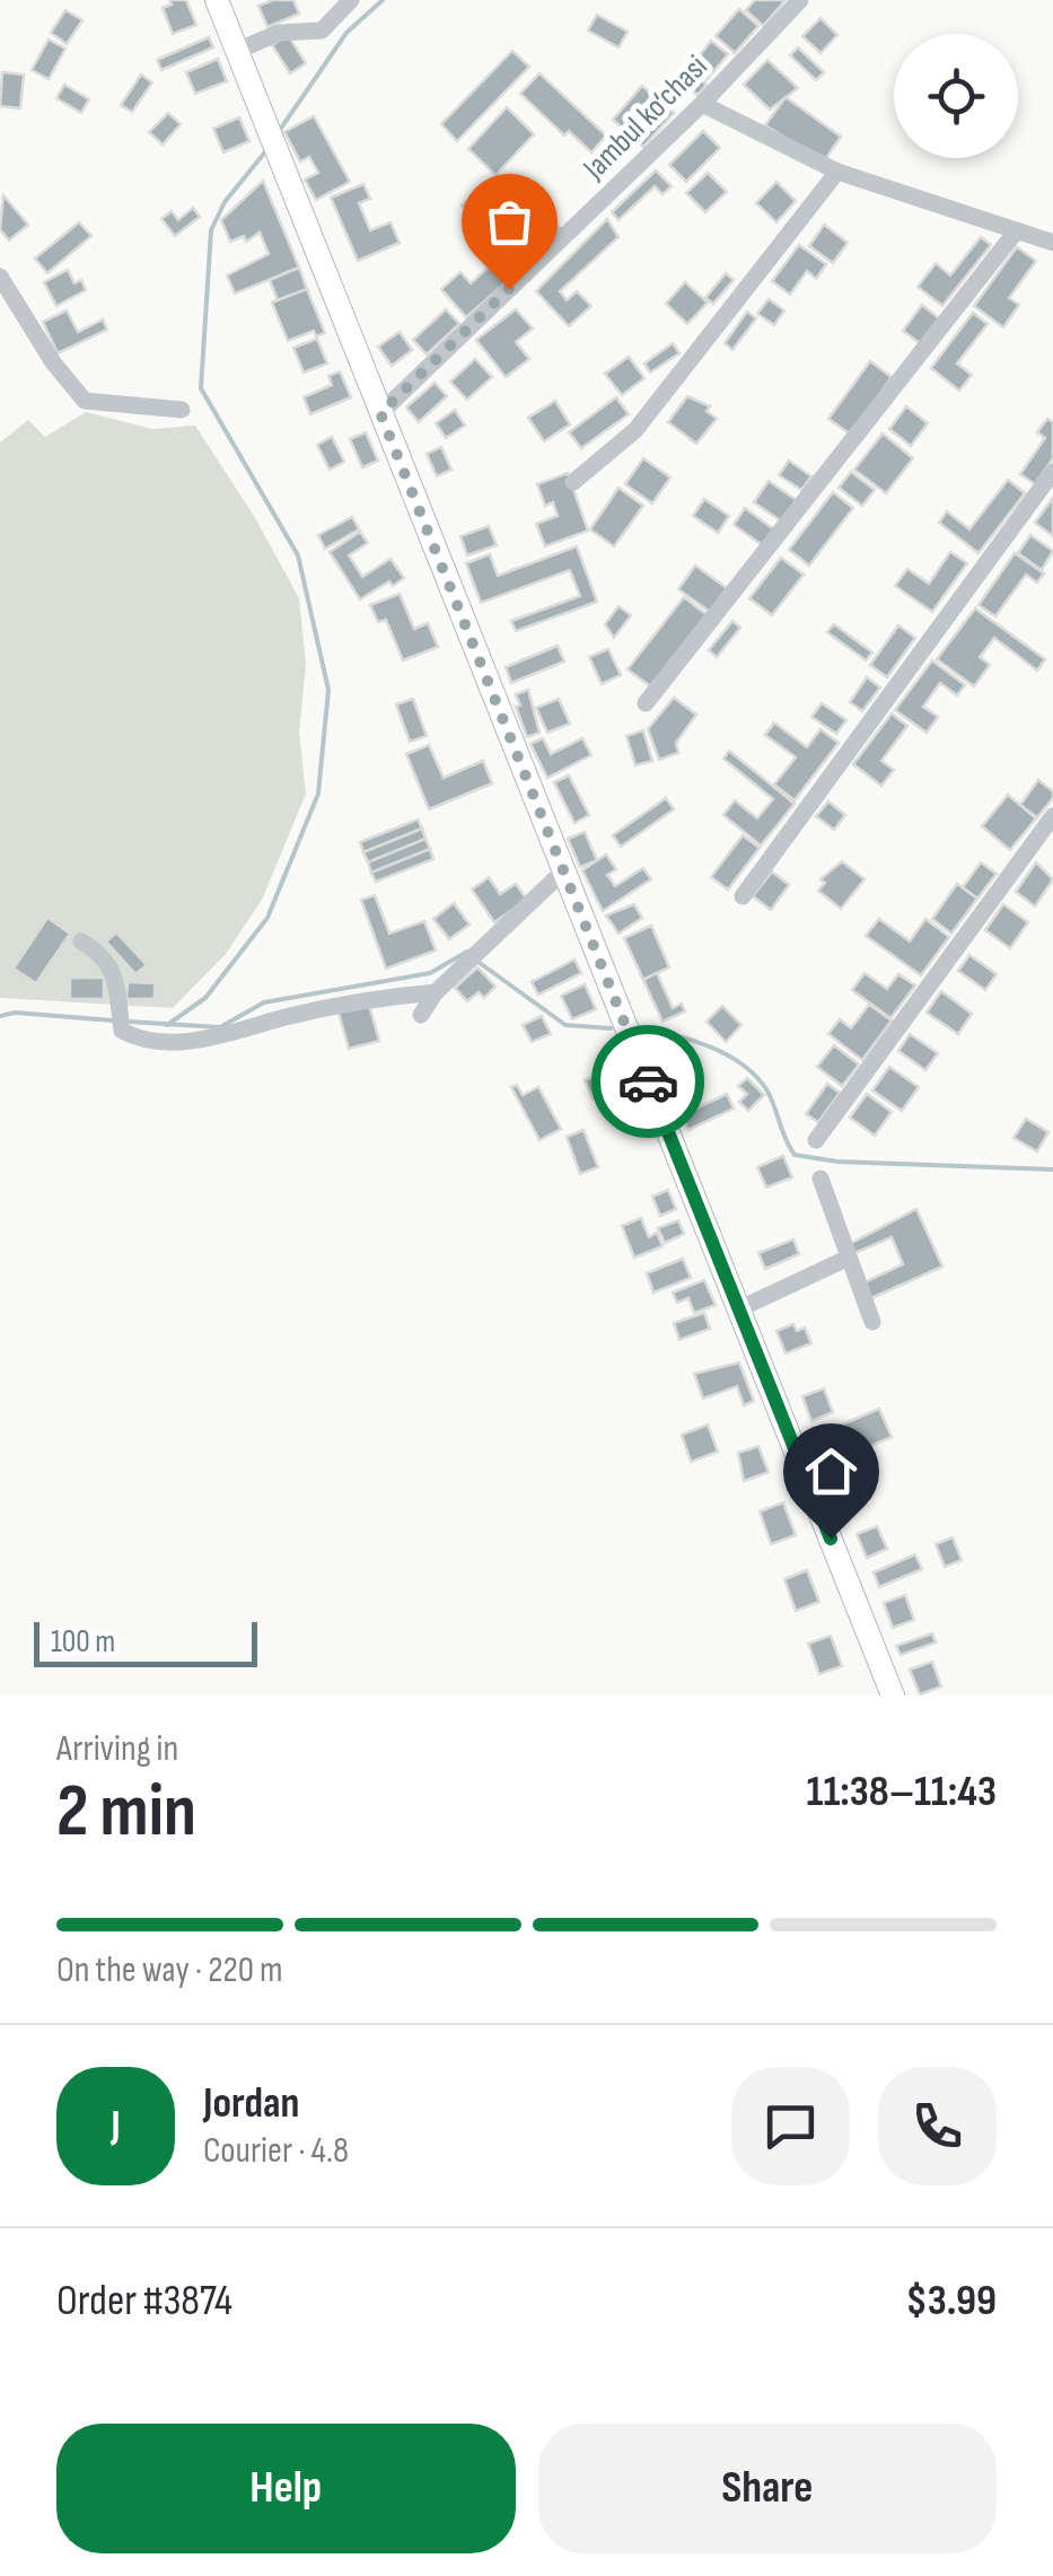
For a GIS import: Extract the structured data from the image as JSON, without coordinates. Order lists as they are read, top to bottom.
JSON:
{
  "streets": {
    "street": ["Jambul ko‘chasi"]
  },
  "scale_bar": "100 m",
  "page": {
    "scale": "100 m",
    "heading": ["2 min", "Arriving in", "11:38–11:43"],
    "panel": [
      "Jordan",
      "Courier · 4.8",
      "Order #3874",
      "$3.99"
    ],
    "bar": "On the way · 220 m",
    "round": "J",
    "buttons": ["Help", "Share"]
  }
}
